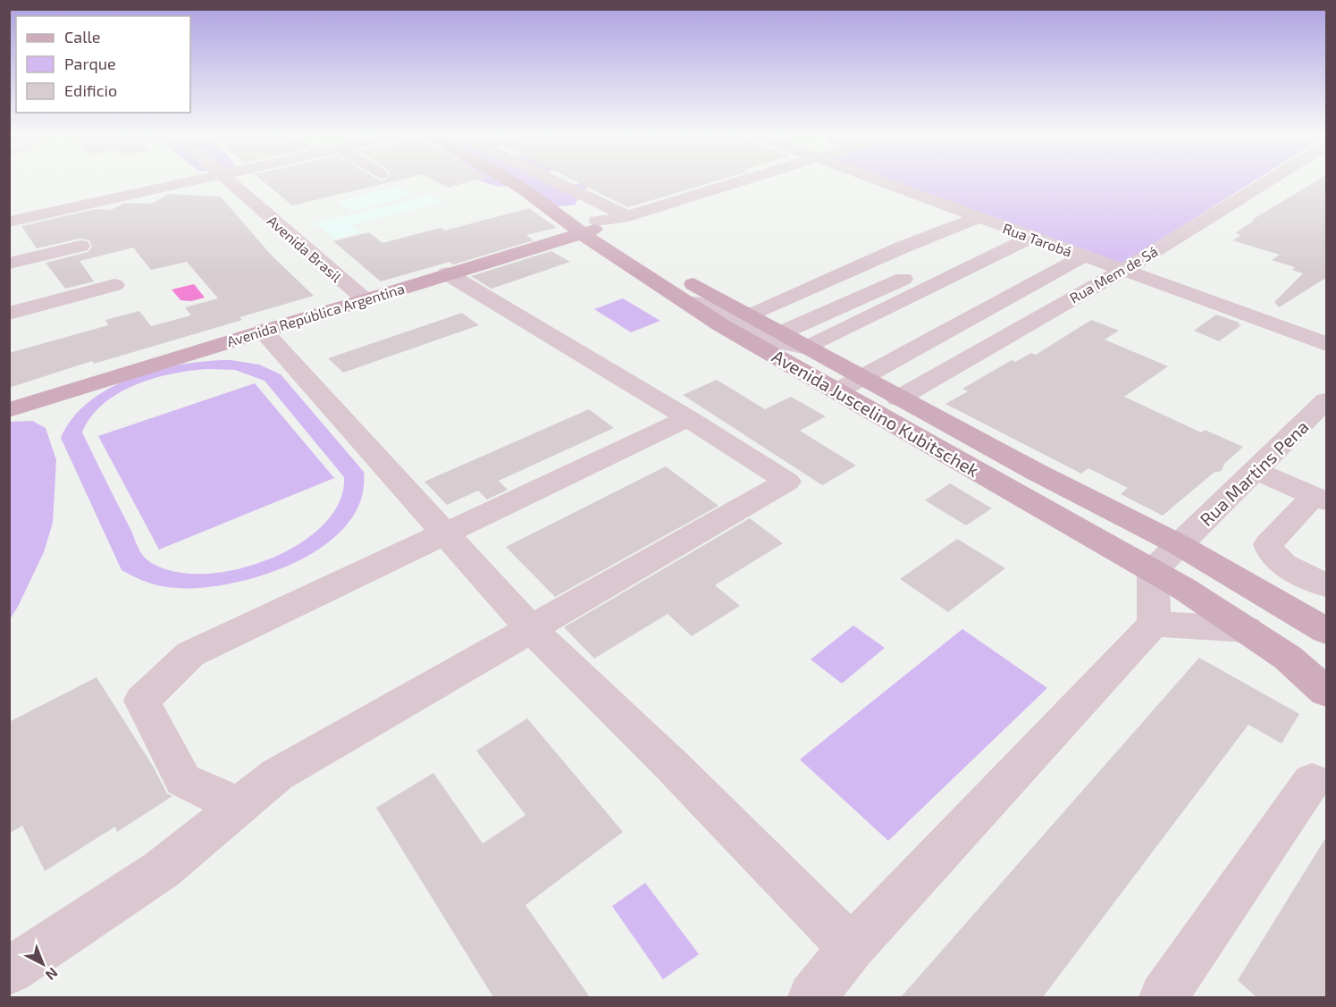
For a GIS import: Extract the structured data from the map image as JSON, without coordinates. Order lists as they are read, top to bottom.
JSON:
{
  "streets": {
    "main road": ["Avenida República Argentina", "Avenida Juscelino Kubitschek"],
    "street": [
      "Rua Tarobá",
      "Avenida Brasil",
      "Rua Mem de Sá",
      "Rua Martins Pena"
    ]
  },
  "crossings": [
    ["Rua Tarobá", "Rua Mem de Sá"],
    ["Avenida Brasil", "Avenida República Argentina"],
    ["Rua Mem de Sá", "Avenida Juscelino Kubitschek"],
    ["Avenida República Argentina", "Avenida Juscelino Kubitschek"],
    ["Avenida Juscelino Kubitschek", "Rua Martins Pena"]
  ],
  "legend": ["Calle", "Parque", "Edificio"],
  "north": "bottom right"
}
